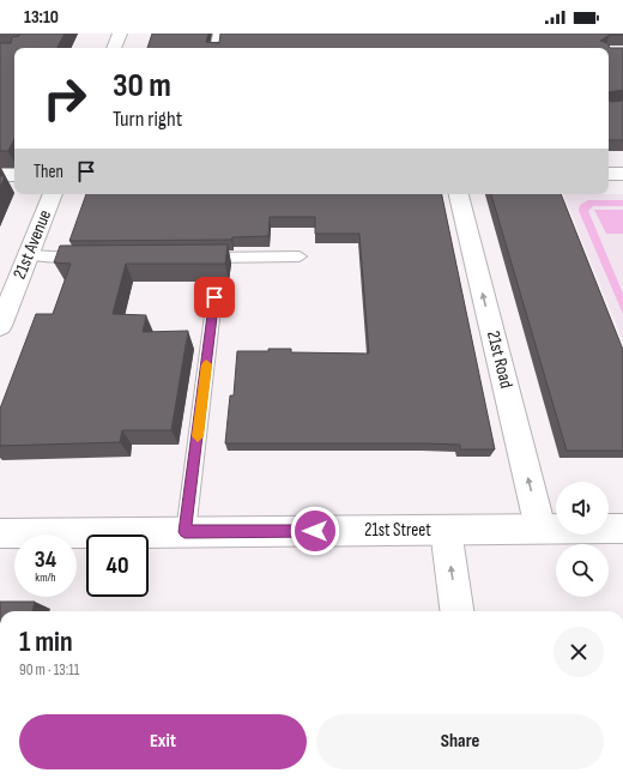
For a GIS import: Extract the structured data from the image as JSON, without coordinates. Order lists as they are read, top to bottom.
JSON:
{
  "streets": {
    "street": ["21st Avenue", "21st Road", "21st Street"]
  },
  "crossings": [
    ["21st Road", "21st Street"]
  ],
  "one_way": ["21st Road"],
  "page": {
    "status": "13:10",
    "turn": ["30 m", "Turn right"],
    "then": "Then",
    "speed": "34 km/h",
    "limit": "40",
    "heading": ["1 min", "90 m · 13:11"],
    "buttons": ["Exit", "Share"]
  }
}
